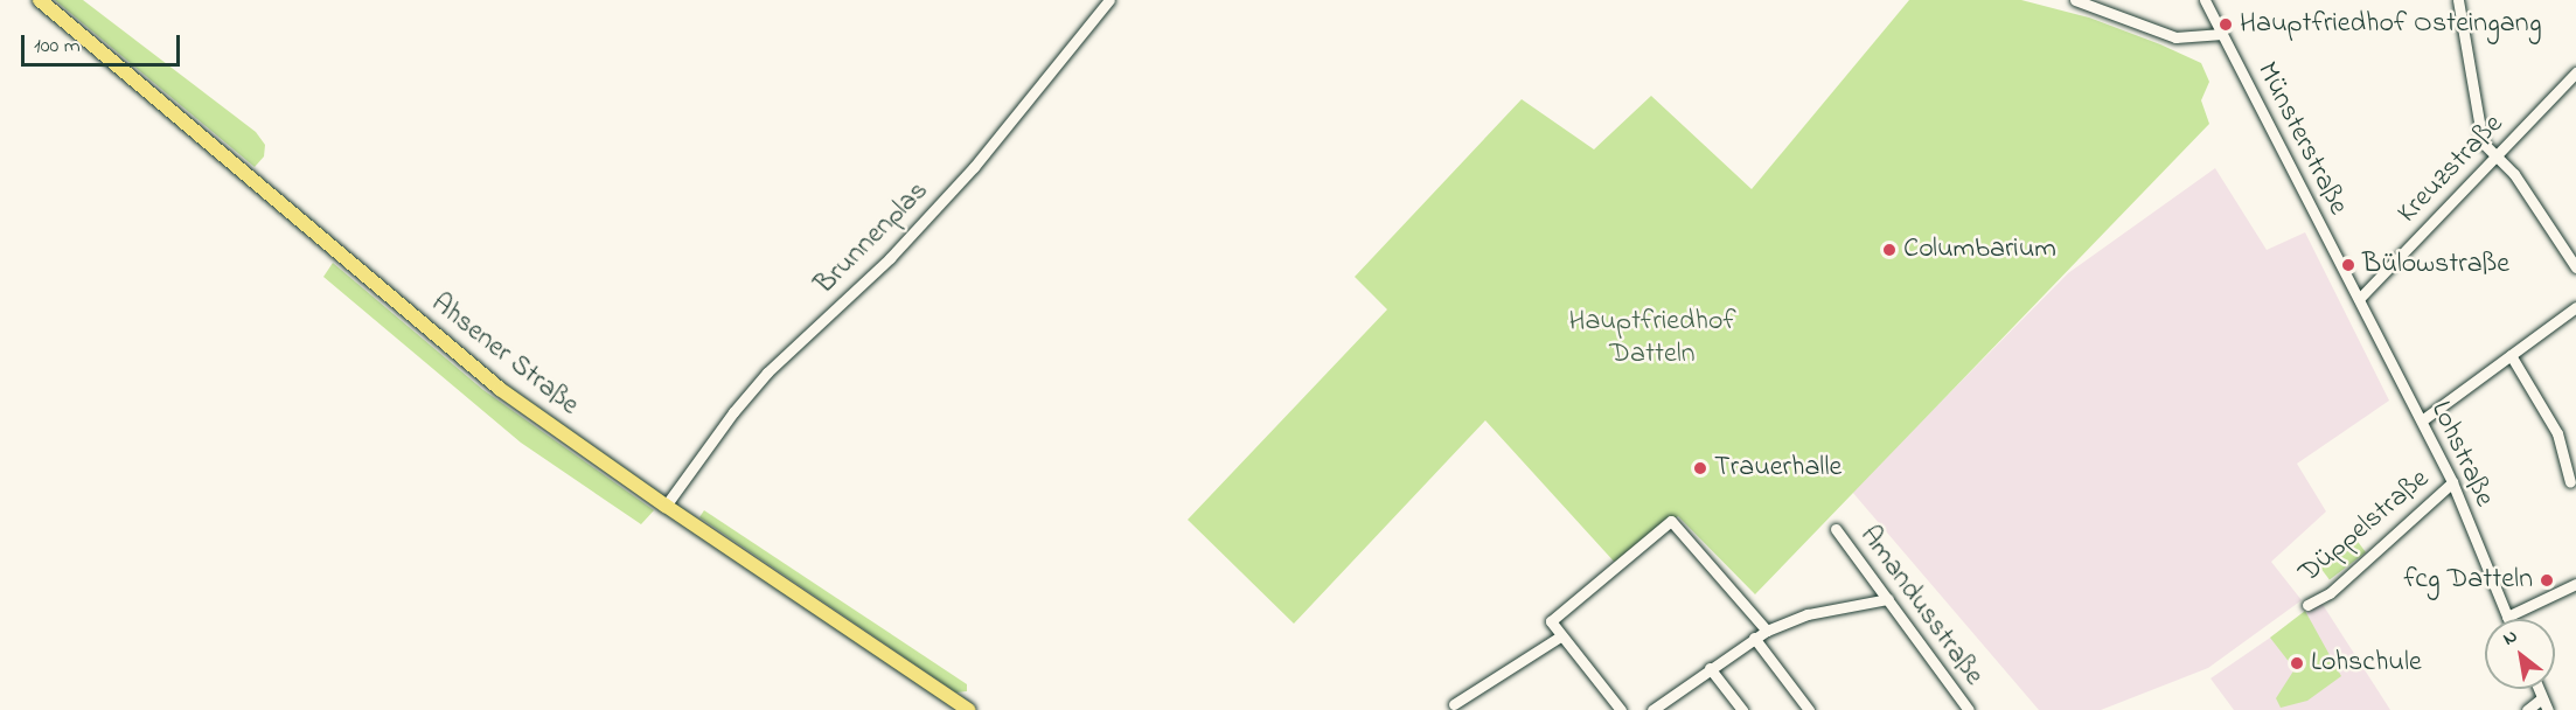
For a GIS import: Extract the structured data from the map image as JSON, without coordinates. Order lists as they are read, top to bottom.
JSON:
{
  "streets": {
    "main road": ["Ahsener Straße"],
    "street": [
      "Münsterstraße",
      "Kreuzstraße",
      "Brunnenplas",
      "Lohstraße",
      "Düppelstraße",
      "Amandusstraße"
    ]
  },
  "crossings": [
    ["Münsterstraße", "Kreuzstraße"],
    ["Münsterstraße", "Lohstraße"],
    ["Kreuzstraße", "Lohstraße"],
    ["Brunnenplas", "Ahsener Straße"],
    ["Lohstraße", "Düppelstraße"]
  ],
  "parks": ["Hauptfriedhof Datteln"],
  "places": [
    "Hauptfriedhof Osteingang",
    "Columbarium",
    "Bülowstraße",
    "Trauerhalle",
    "fcg Datteln",
    "Lohschule"
  ],
  "scale_bar": "100 m",
  "north": "top left"
}
